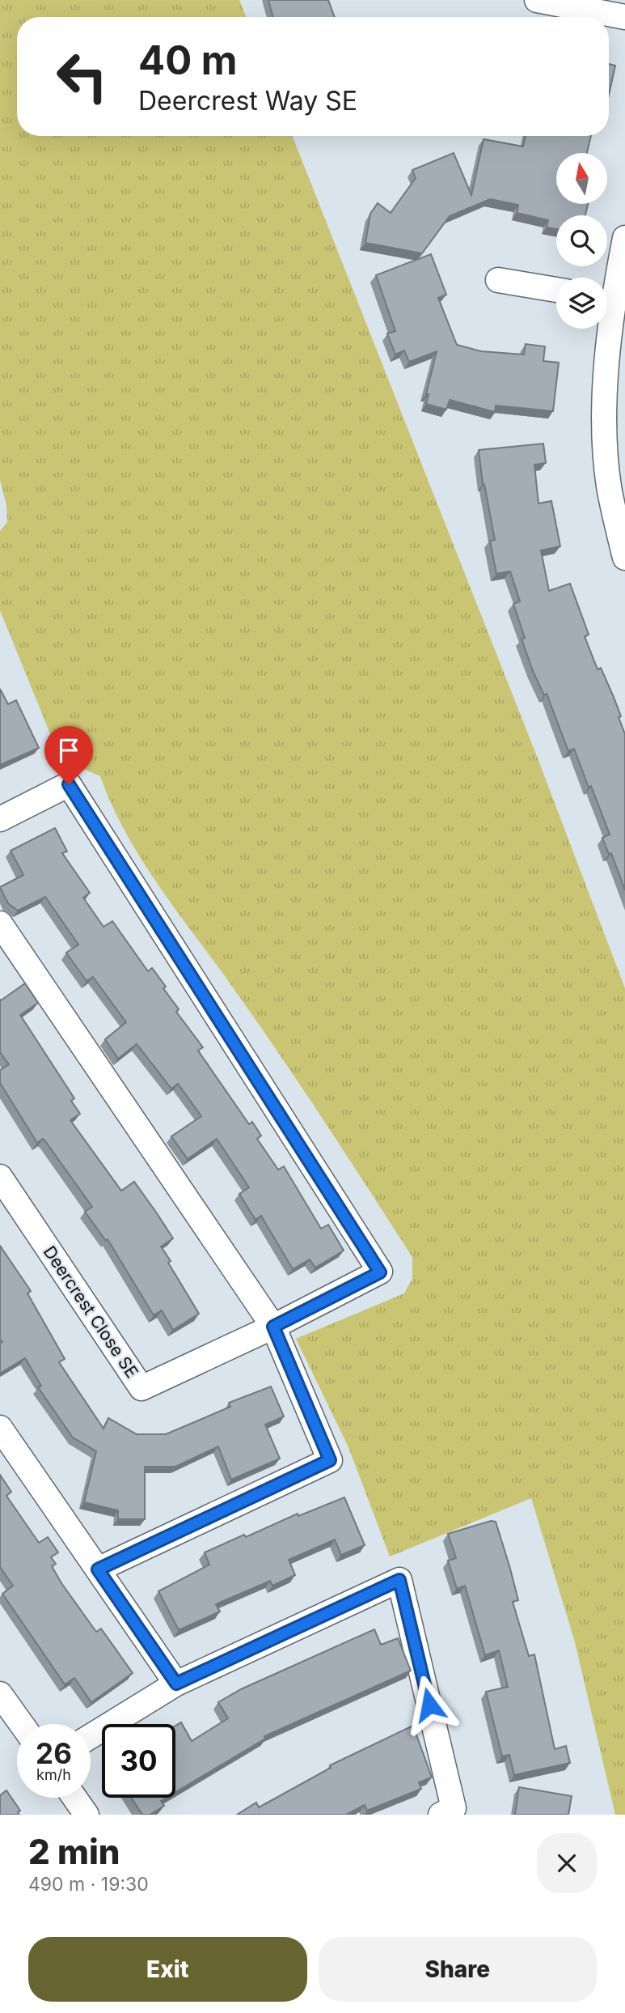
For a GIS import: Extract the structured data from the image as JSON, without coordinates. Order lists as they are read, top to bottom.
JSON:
{
  "streets": {
    "street": ["Deercrest Close SE"]
  },
  "north": "top",
  "page": {
    "turn": ["40 m", "Deercrest Way SE"],
    "speed": "26 km/h",
    "limit": "30",
    "heading": ["2 min", "490 m · 19:30"],
    "buttons": ["Exit", "Share"]
  }
}
